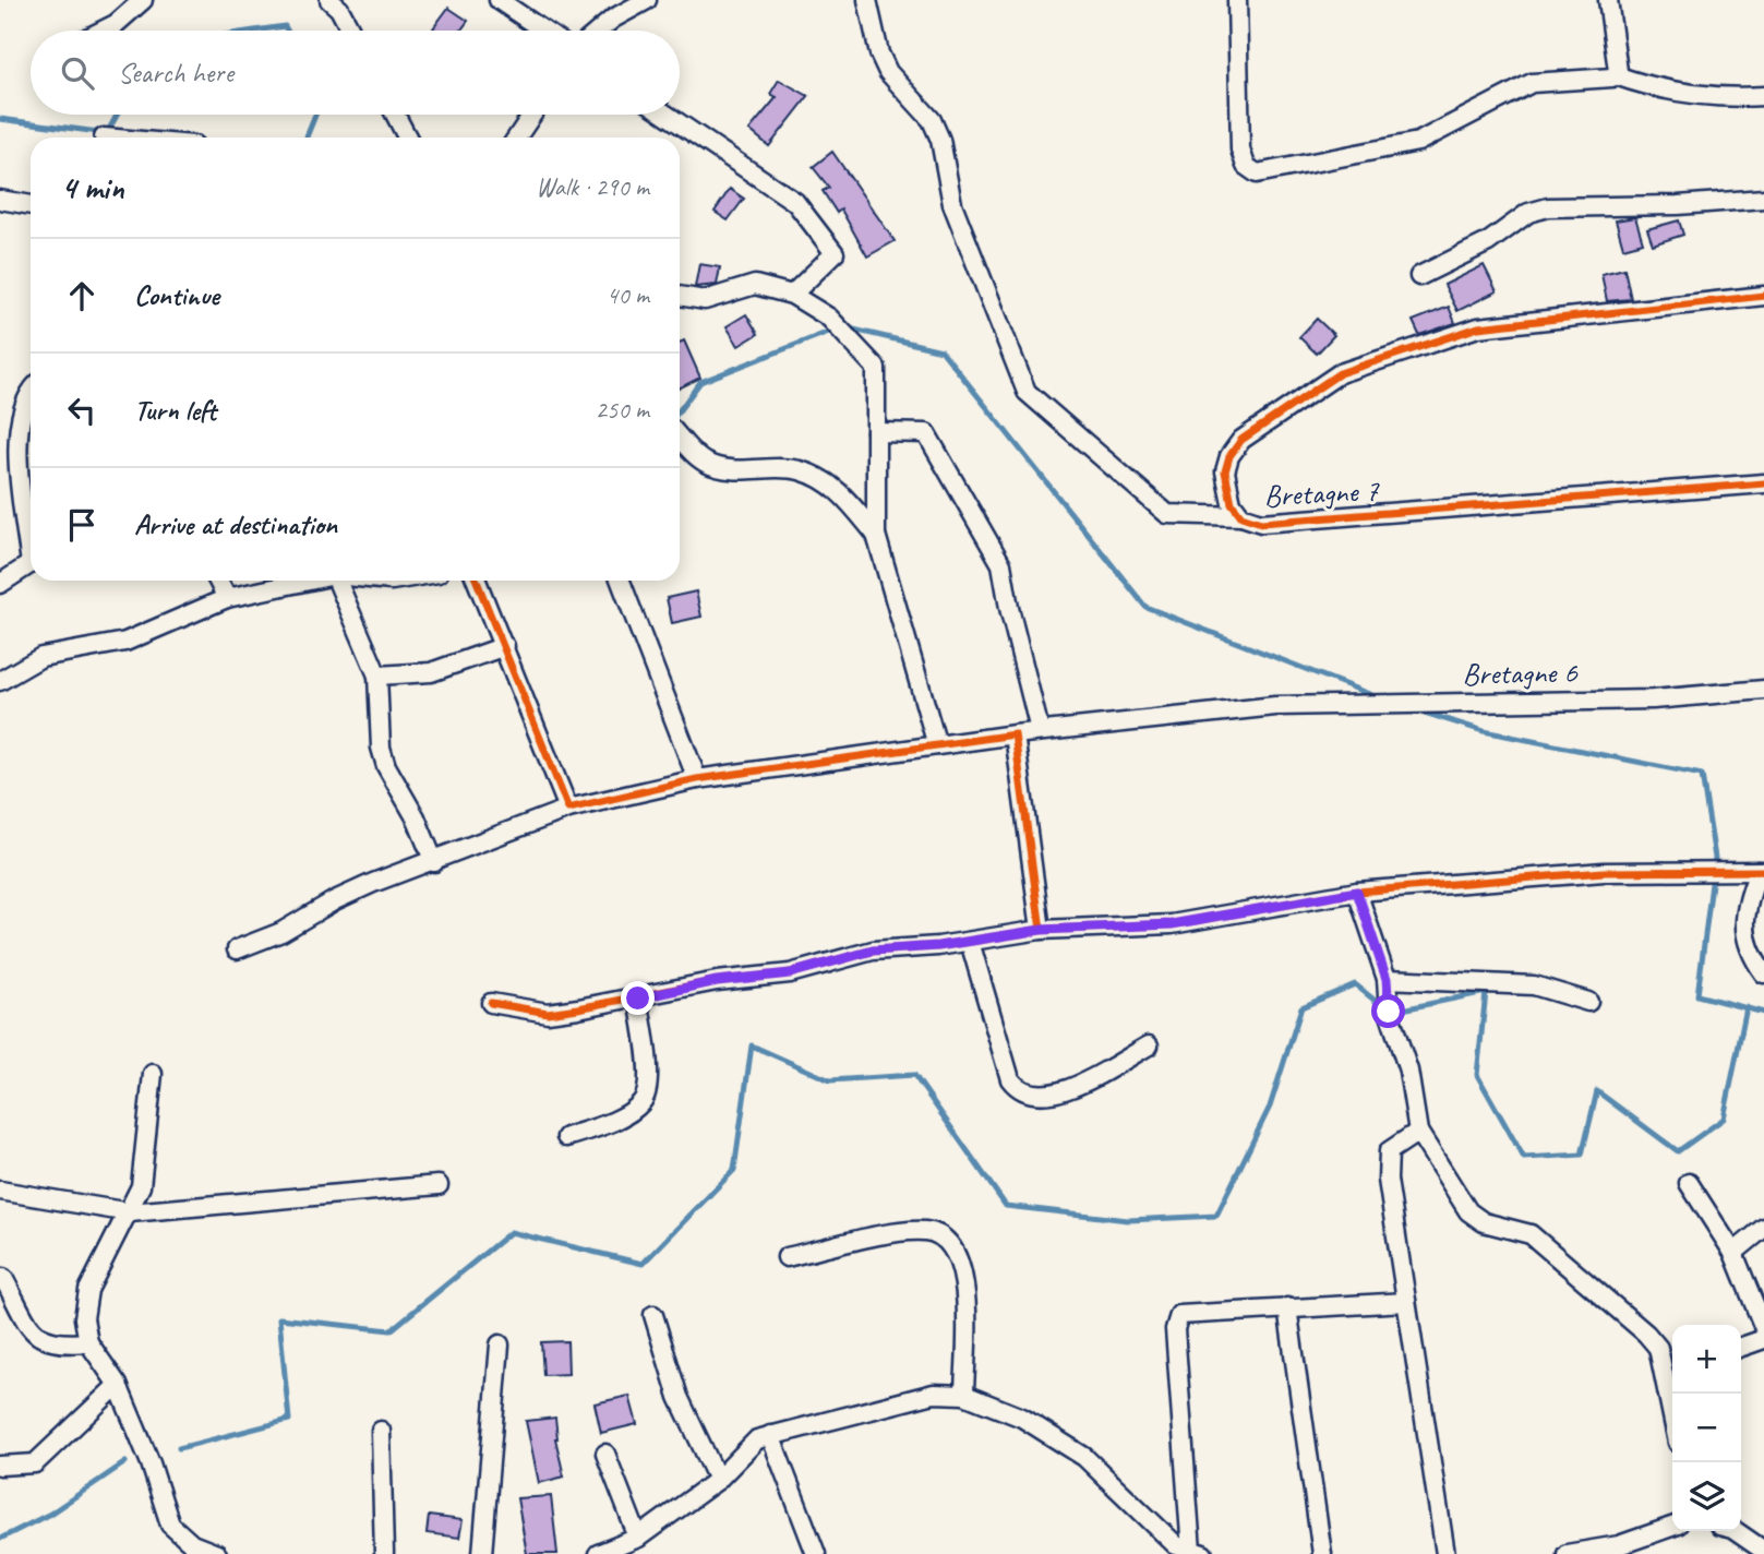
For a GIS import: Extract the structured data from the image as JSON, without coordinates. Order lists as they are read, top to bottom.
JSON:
{
  "streets": {
    "street": ["Bretagne 7", "Bretagne 6"]
  },
  "page": {
    "search": "Search here",
    "heading": ["4 min", "Walk · 290 m"],
    "list": [
      ["Continue", "40 m"],
      ["Turn left", "250 m"],
      "Arrive at destination"
    ],
    "map_buttons": ["+", "−"]
  }
}
